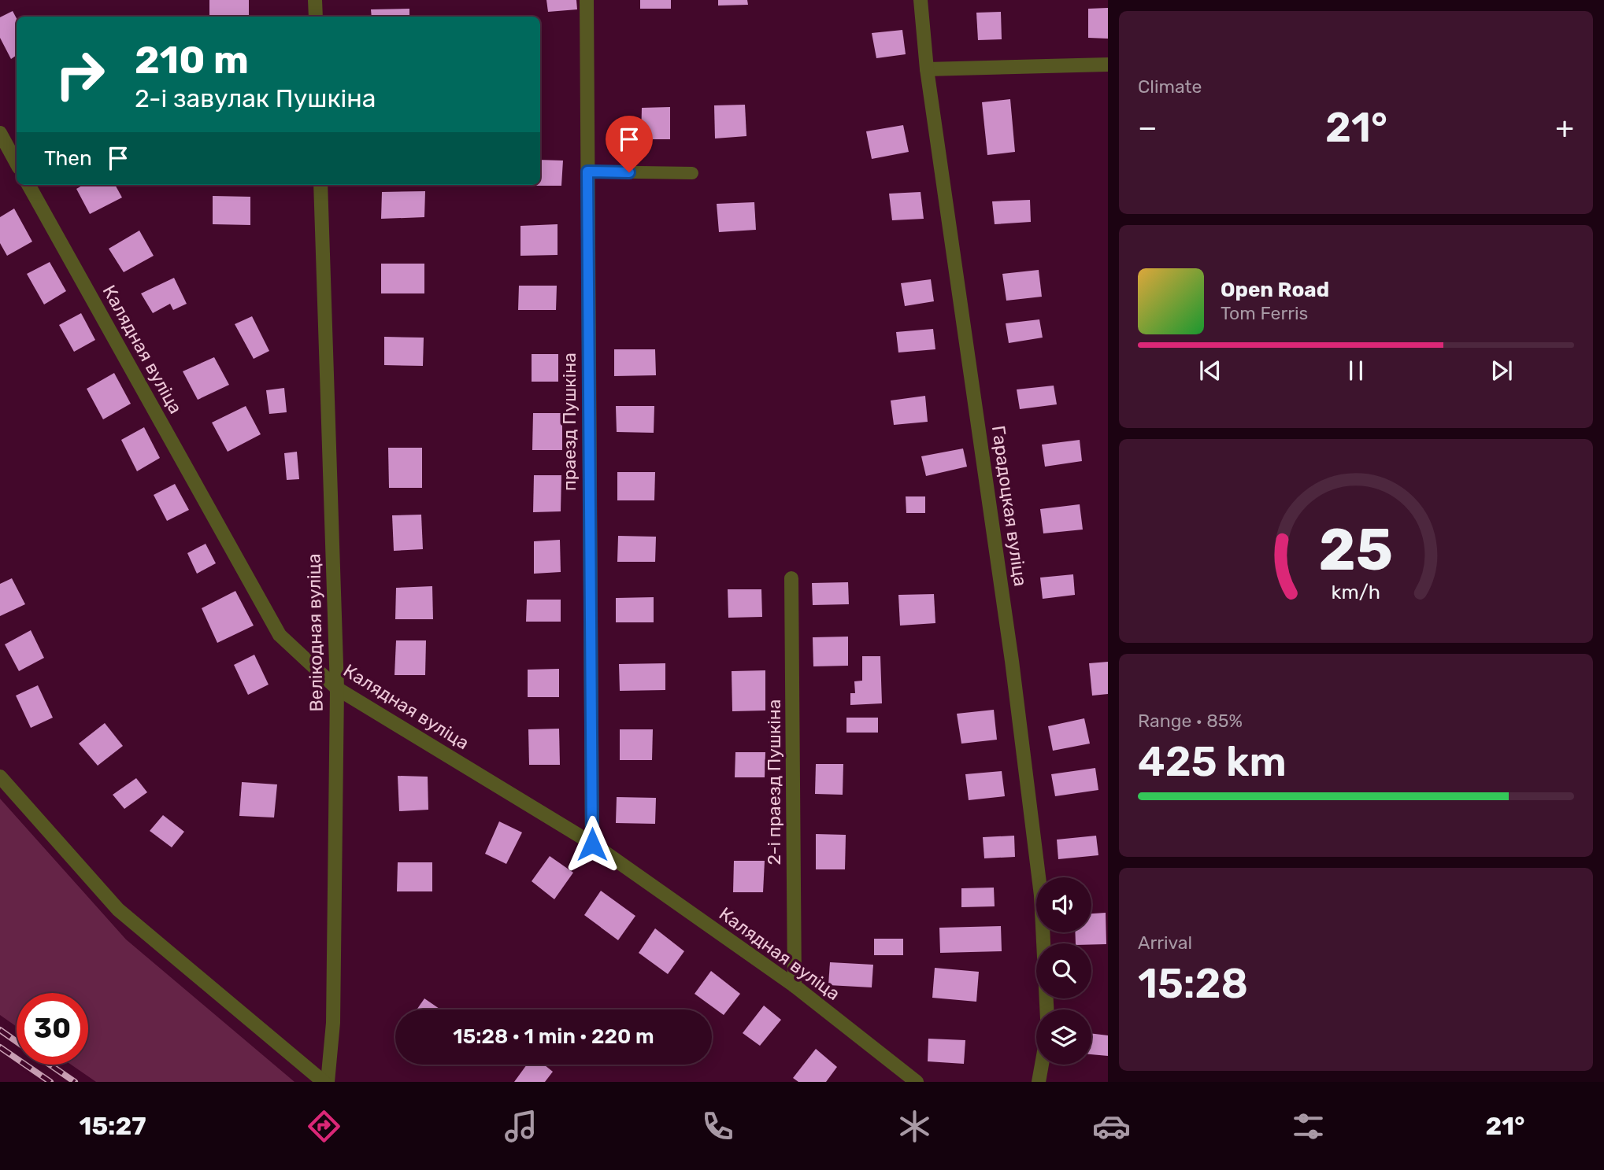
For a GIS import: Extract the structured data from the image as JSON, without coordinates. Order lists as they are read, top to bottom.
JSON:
{
  "streets": {
    "street": [
      "Калядная вуліца",
      "праезд Пушкіна",
      "Гарадоцкая вуліца",
      "Велікодная вуліца",
      "2-і праезд Пушкіна"
    ]
  },
  "crossings": [
    ["Калядная вуліца", "праезд Пушкіна"],
    ["Калядная вуліца", "Велікодная вуліца"],
    ["Калядная вуліца", "2-і праезд Пушкіна"]
  ],
  "page": {
    "tile": [
      "Climate",
      ["Range · 85%", "425 km"],
      ["Arrival", "15:28"]
    ],
    "turn": ["210 m", "2-і завулак Пушкіна"],
    "heat": ["−", "21°", "+"],
    "then": "Then",
    "song": ["Open Road", "Tom Ferris"],
    "limit": "30",
    "trip": "15:28 · 1 min · 220 m",
    "tabs": ["15:27", "21°"],
    "gauge": ["25", "km/h"]
  }
}
